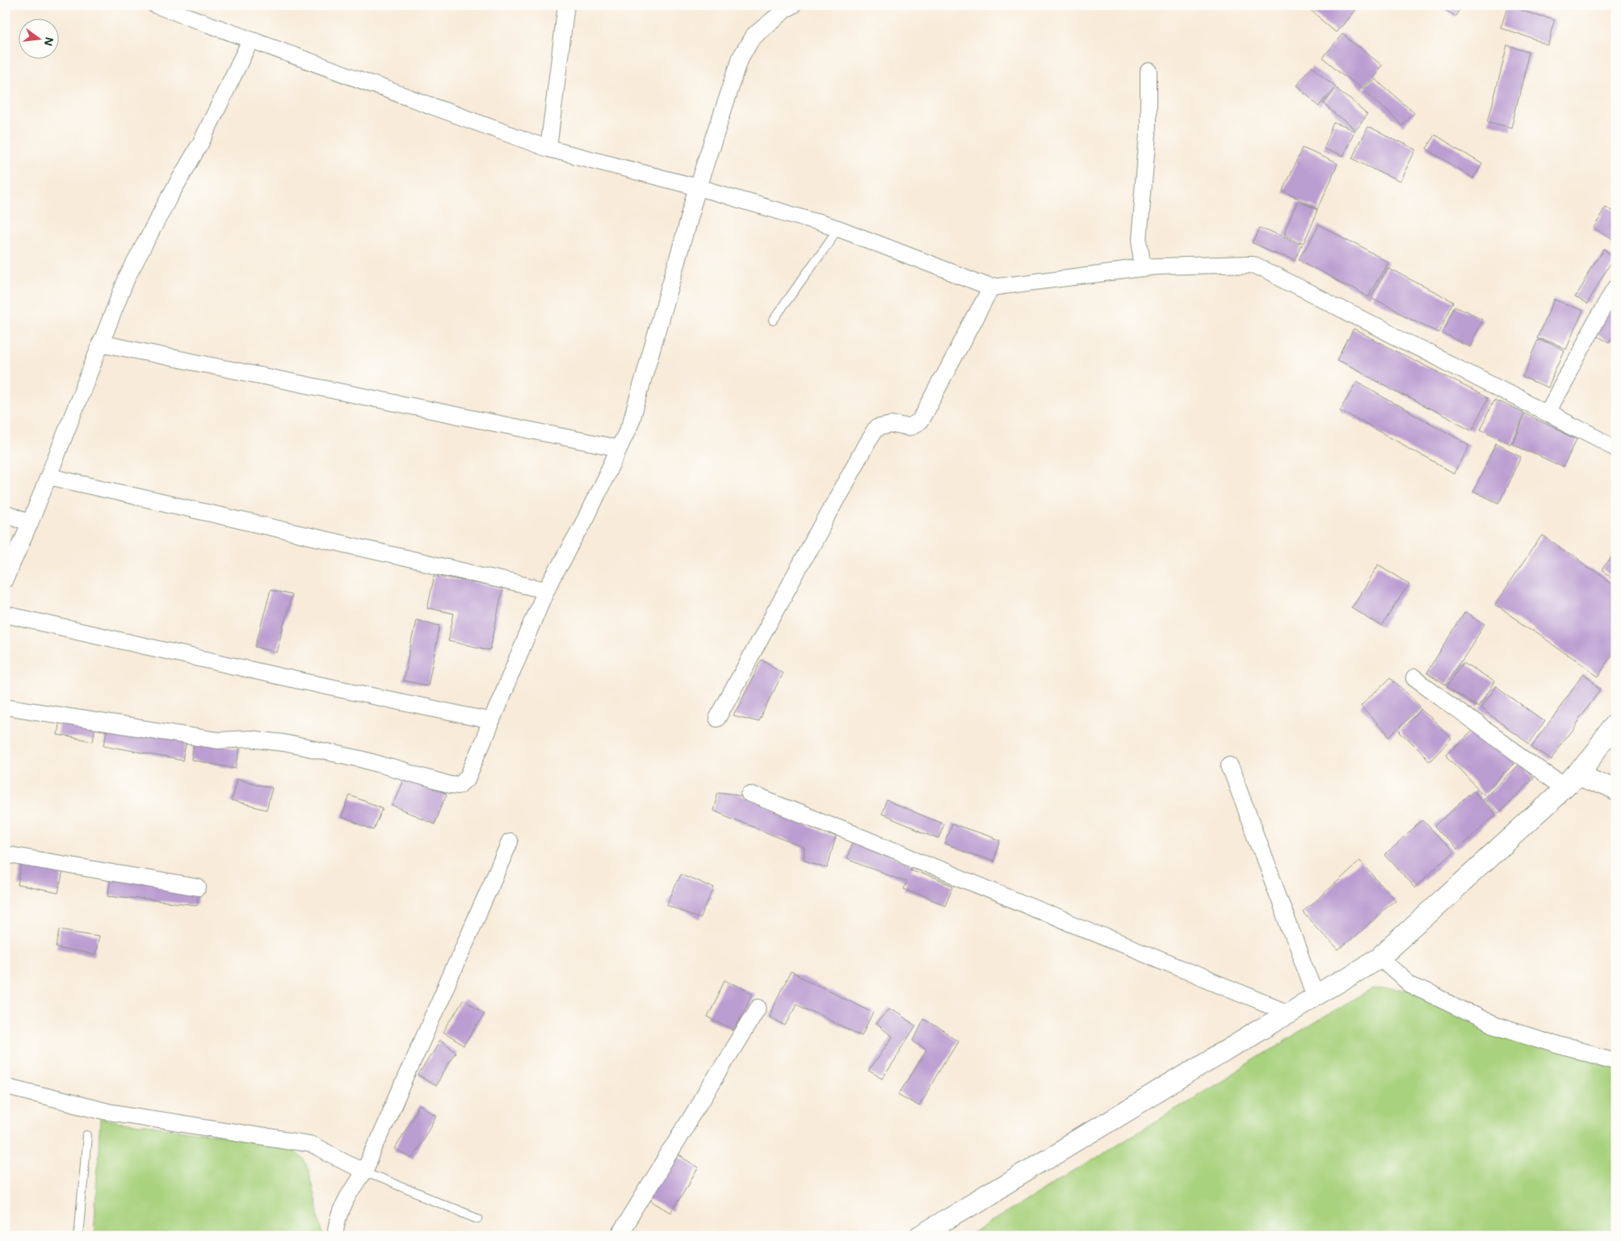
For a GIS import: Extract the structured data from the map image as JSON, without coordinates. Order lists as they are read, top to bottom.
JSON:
{
  "north": "right"
}
